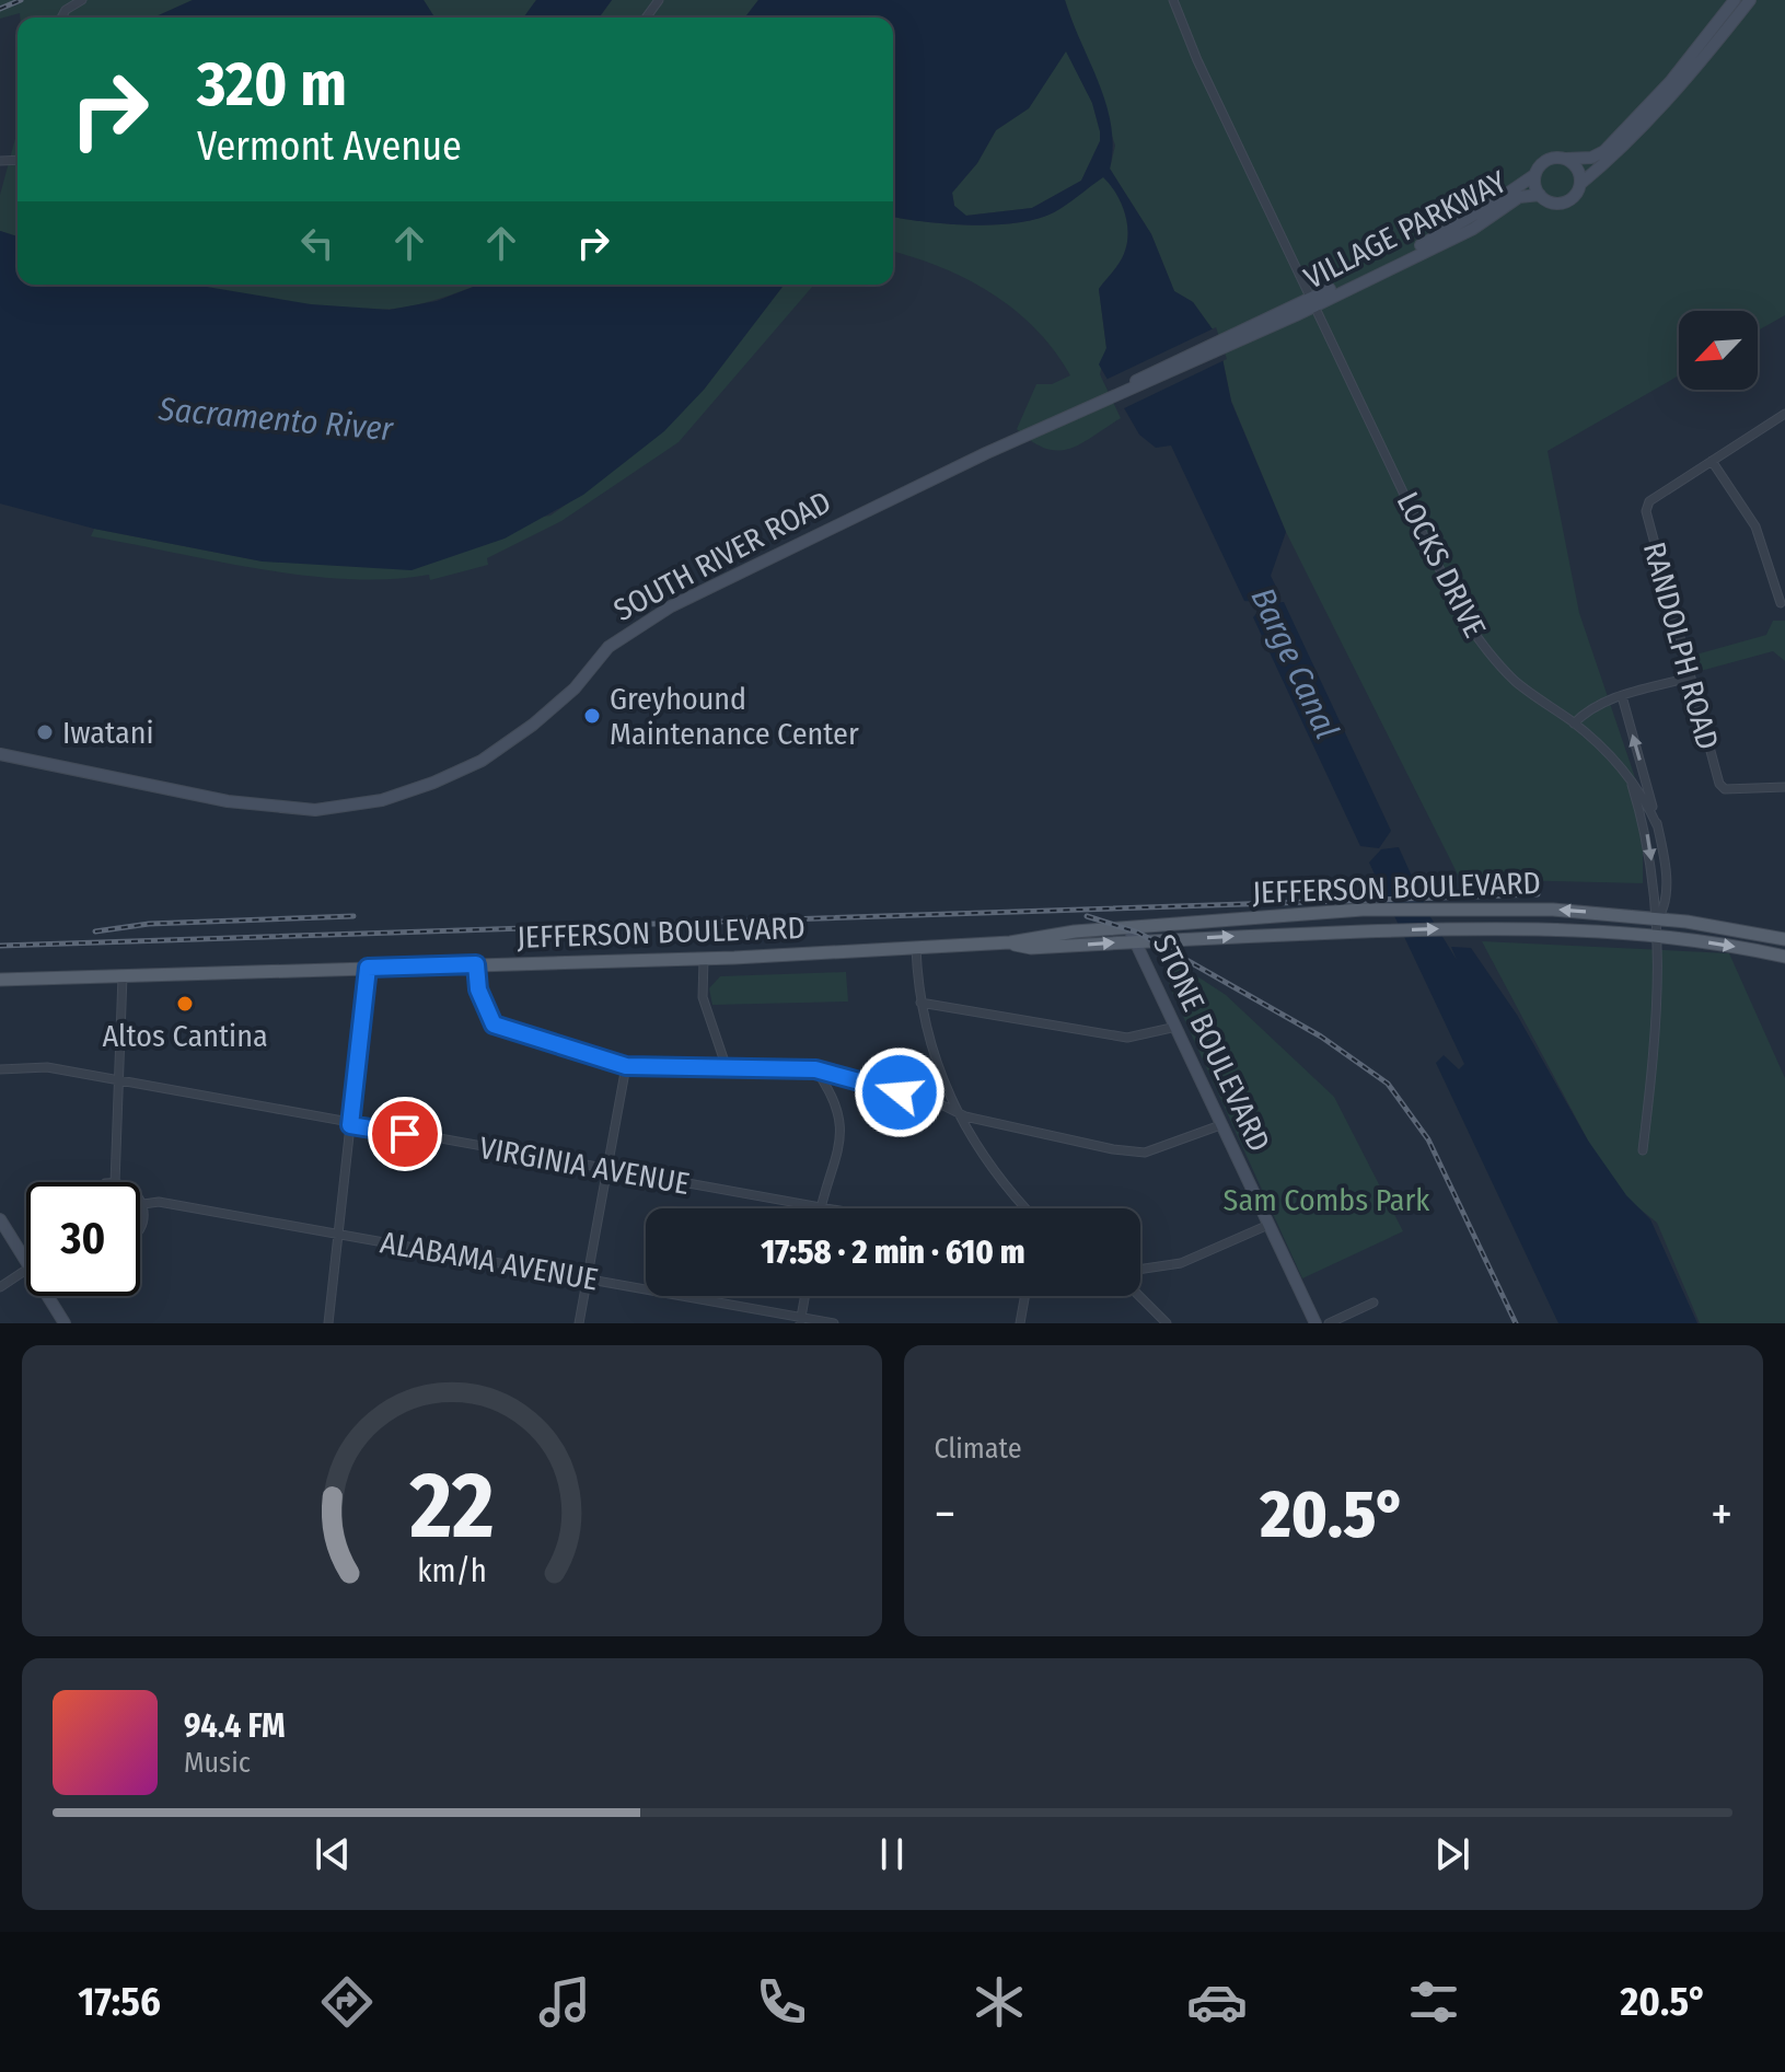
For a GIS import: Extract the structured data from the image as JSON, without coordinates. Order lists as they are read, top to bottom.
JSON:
{
  "streets": {
    "main road": ["JEFFERSON BOULEVARD"],
    "street": [
      "VILLAGE PARKWAY",
      "SOUTH RIVER ROAD",
      "LOCKS DRIVE",
      "RANDOLPH ROAD",
      "STONE BOULEVARD",
      "VIRGINIA AVENUE",
      "ALABAMA AVENUE"
    ]
  },
  "crossings": [
    ["VILLAGE PARKWAY", "SOUTH RIVER ROAD"],
    ["VILLAGE PARKWAY", "LOCKS DRIVE"],
    ["SOUTH RIVER ROAD", "LOCKS DRIVE"],
    ["LOCKS DRIVE", "JEFFERSON BOULEVARD"],
    ["JEFFERSON BOULEVARD", "STONE BOULEVARD"]
  ],
  "water": ["Sacramento River", "Barge Canal"],
  "parks": ["Sam Combs Park"],
  "places": ["Greyhound Maintenance Center", "Iwatani", "Altos Cantina"],
  "north": "bottom left",
  "page": {
    "turn": ["320 m", "Vermont Avenue"],
    "limit": "30",
    "trip": "17:58 · 2 min · 610 m",
    "tile": "Climate",
    "heat": ["−", "20.5°", "+"],
    "song": ["94.4 FM", "Music"],
    "tabs": ["17:56", "20.5°"],
    "gauge": ["22", "km/h"]
  }
}
